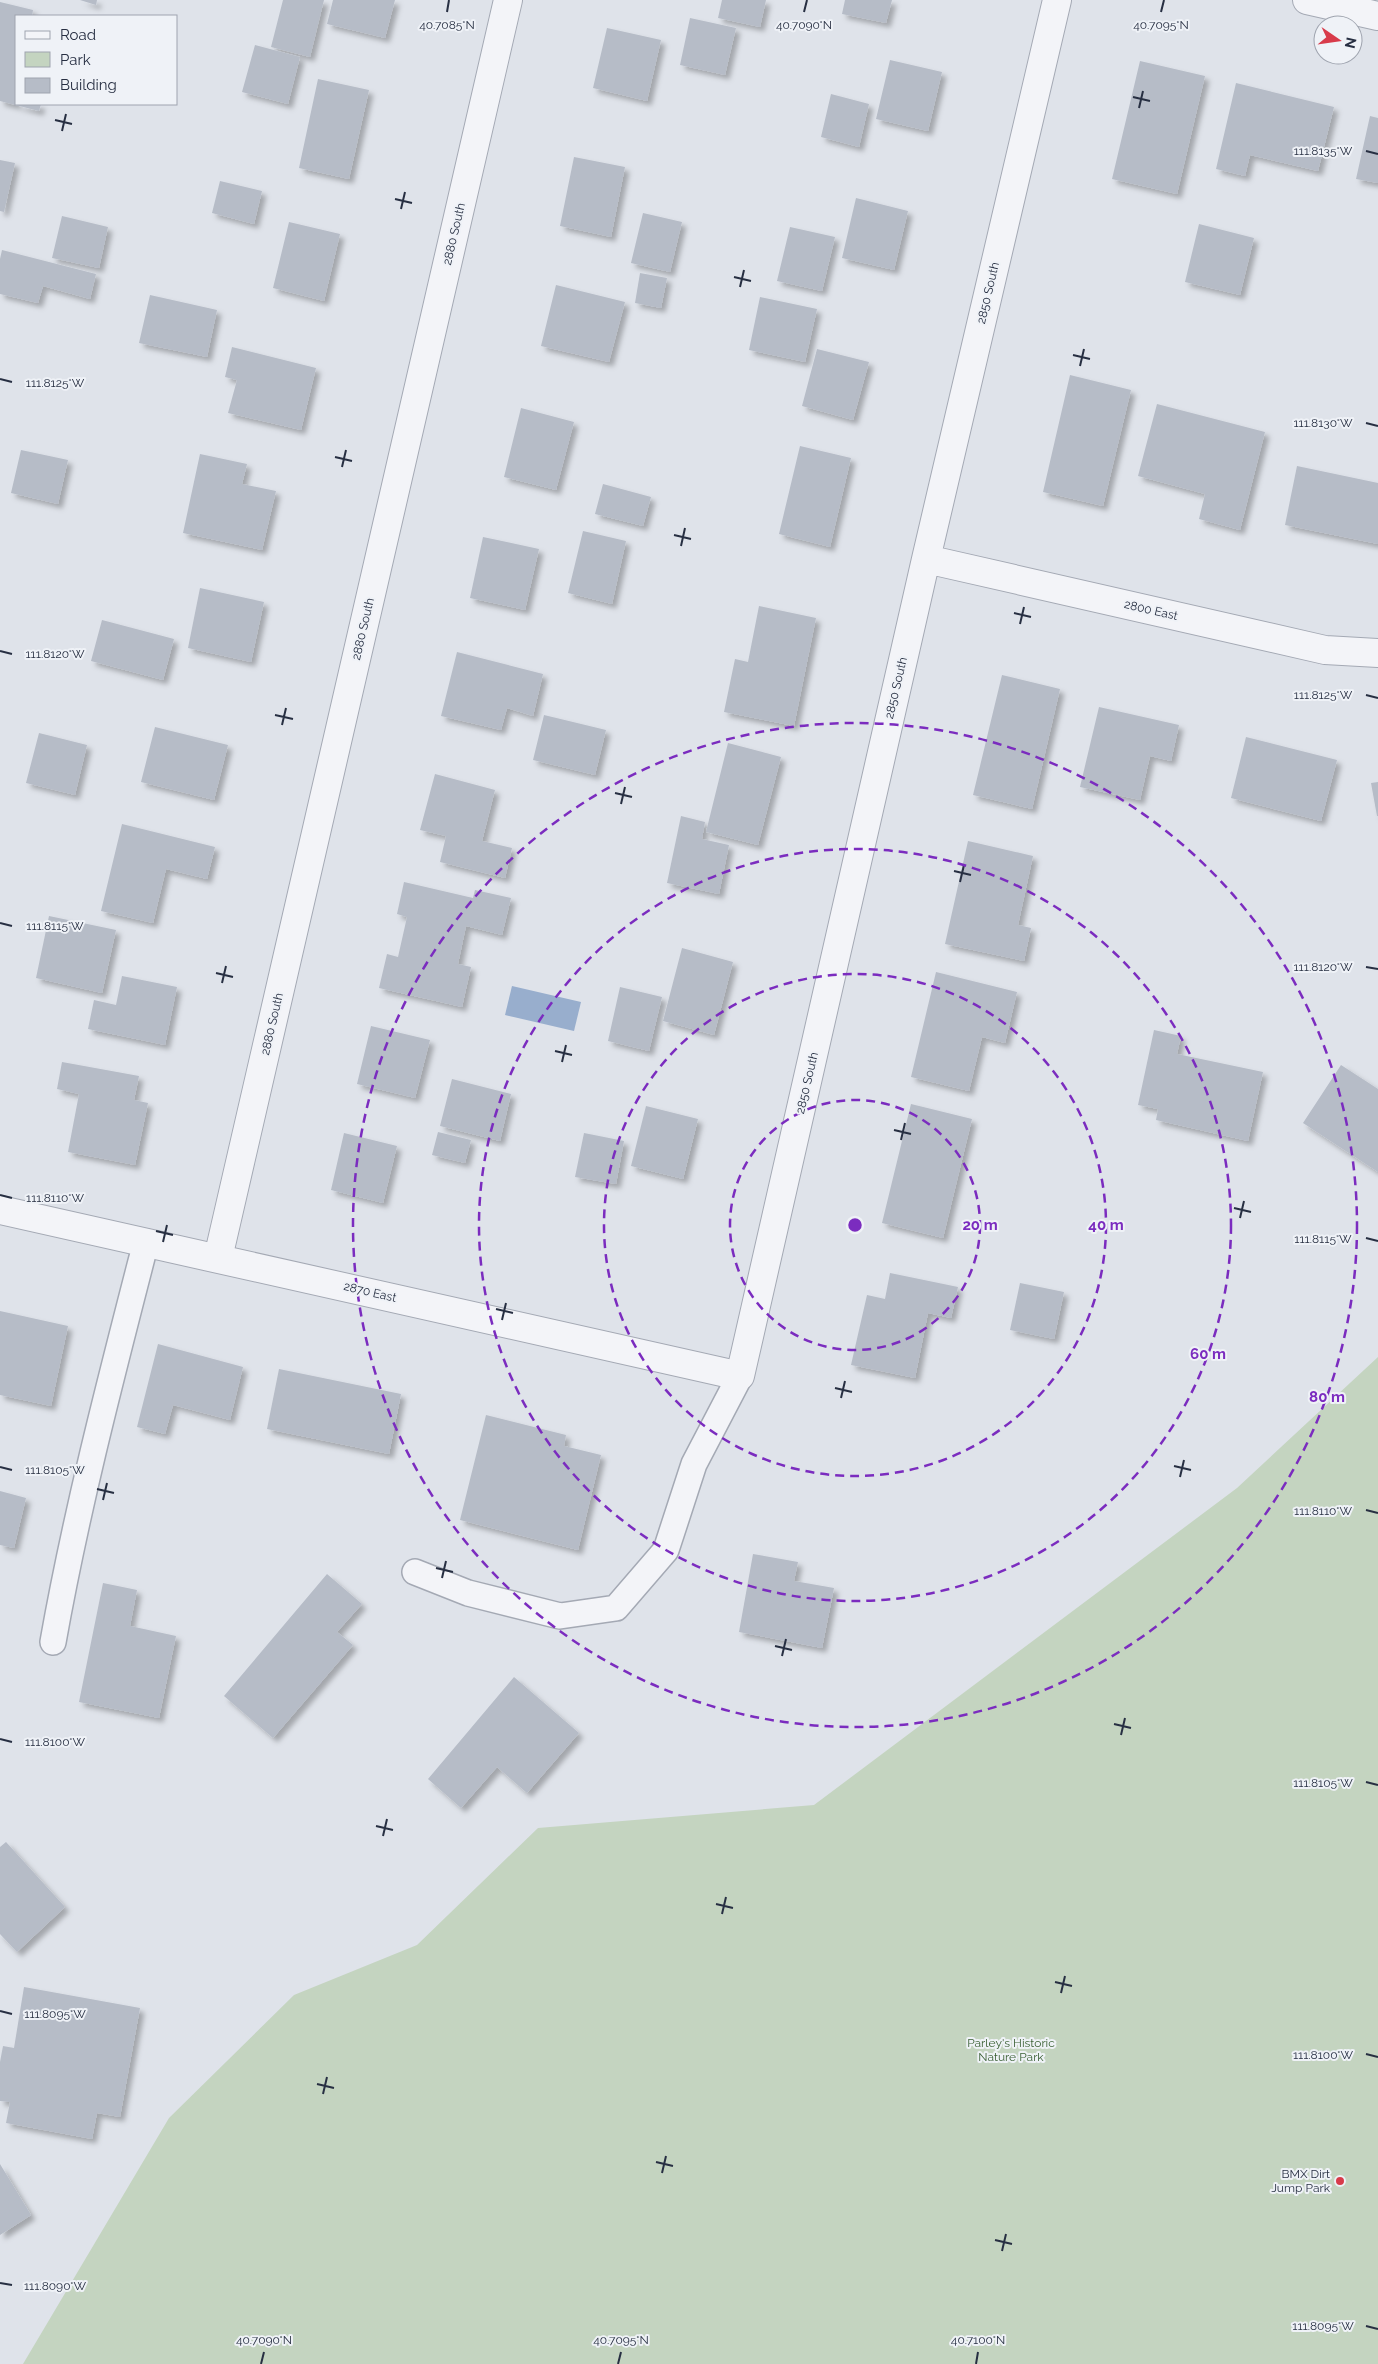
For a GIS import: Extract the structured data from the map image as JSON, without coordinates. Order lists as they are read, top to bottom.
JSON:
{
  "streets": {
    "street": [
      "2880 South",
      "2850 South",
      "2800 East",
      "2870 East"
    ]
  },
  "crossings": [
    ["2880 South", "2870 East"],
    ["2850 South", "2800 East"],
    ["2850 South", "2870 East"]
  ],
  "parks": ["Parley's Historic Nature Park"],
  "places": ["BMX Dirt Jump Park"],
  "legend": ["Road", "Park", "Building"],
  "north": "right",
  "coordinates": [
    "40.7085°N",
    "40.7090°N",
    "40.7095°N",
    "111.8135°W",
    "111.8125°W",
    "111.8130°W",
    "111.8120°W",
    "111.8115°W",
    "111.8110°W",
    "111.8105°W",
    "111.8100°W",
    "111.8095°W",
    "111.8090°W",
    "40.7100°N"
  ],
  "rings": [
    "20 m",
    "40 m",
    "60 m",
    "80 m"
  ]
}
